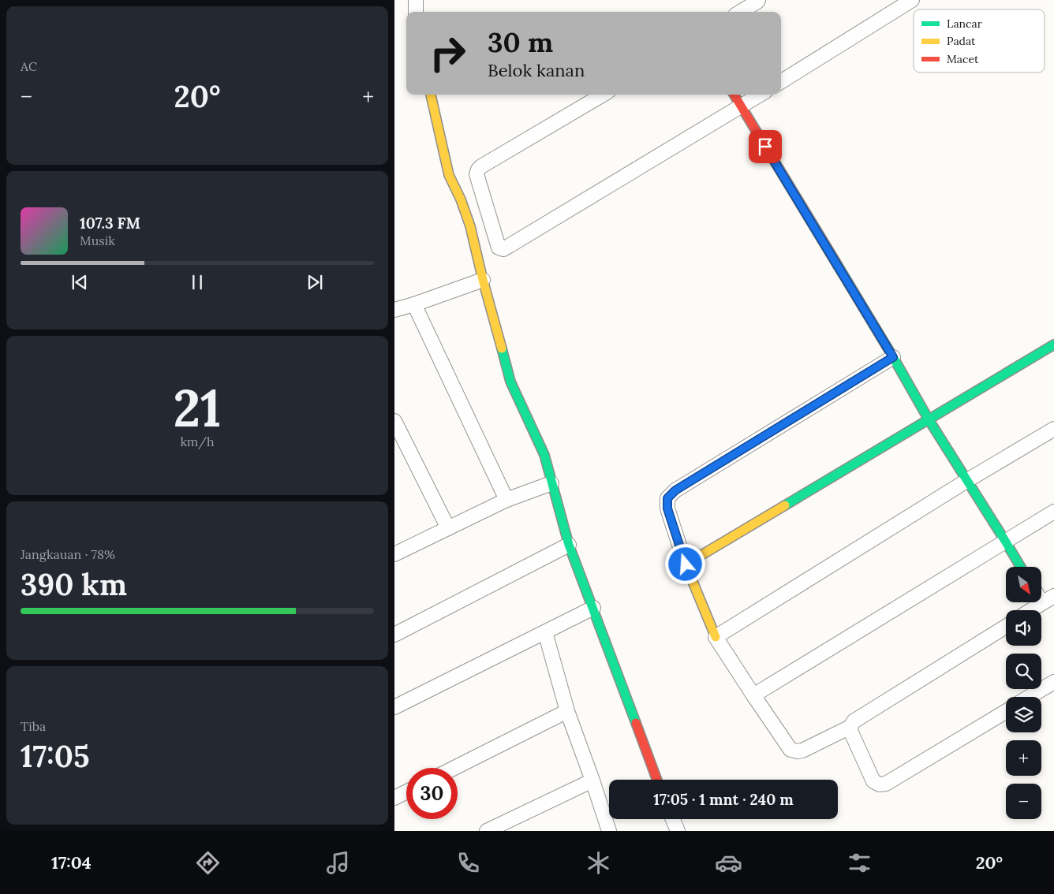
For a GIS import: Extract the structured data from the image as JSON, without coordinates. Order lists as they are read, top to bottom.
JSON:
{
  "legend": ["Lancar", "Padat", "Macet"],
  "north": "bottom right",
  "page": {
    "tile": [
      "AC",
      ["21", "km/h"],
      ["Jangkauan · 78%", "390 km"],
      ["Tiba", "17:05"]
    ],
    "turn": ["30 m", "Belok kanan"],
    "heat": ["−", "20°", "+"],
    "song": ["107.3 FM", "Musik"],
    "map_buttons": ["+", "−"],
    "limit": "30",
    "trip": "17:05 · 1 mnt · 240 m",
    "tabs": ["17:04", "20°"]
  }
}
